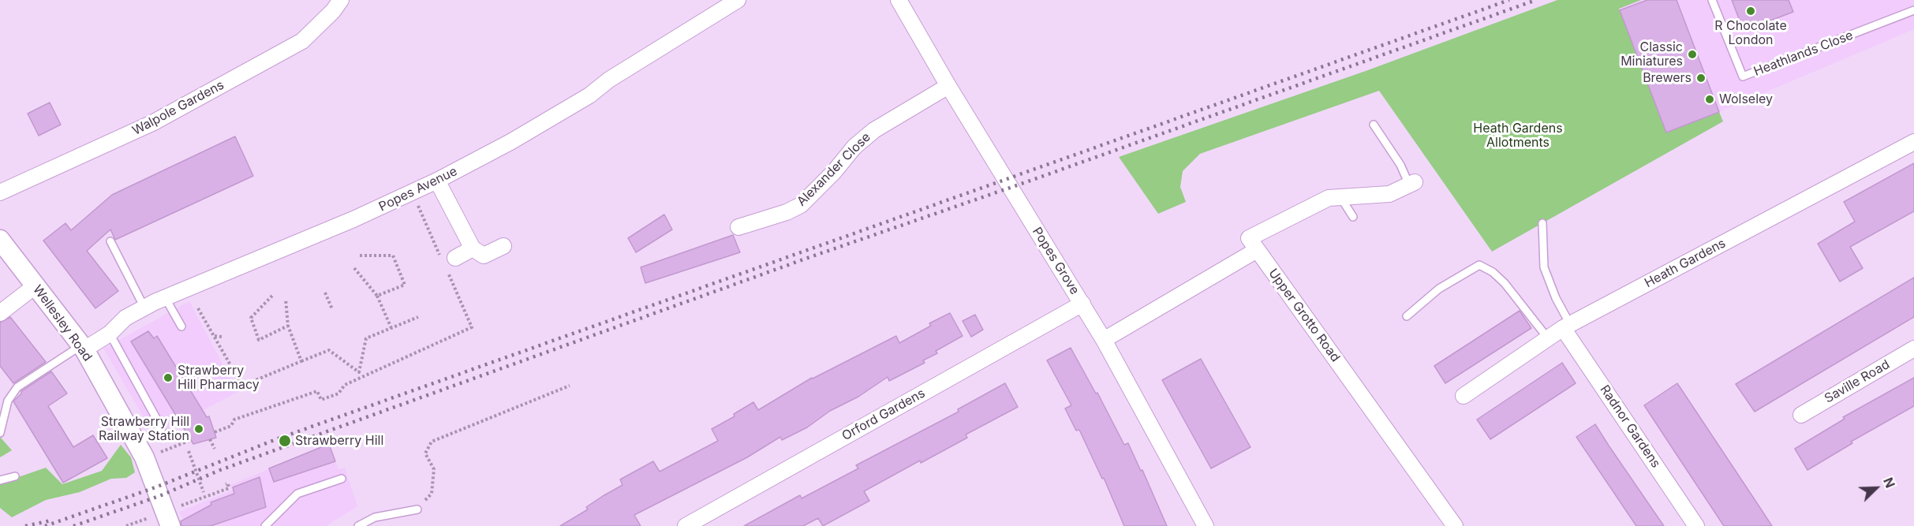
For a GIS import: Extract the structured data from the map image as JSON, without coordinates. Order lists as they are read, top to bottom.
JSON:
{
  "streets": {
    "street": [
      "Walpole Gardens",
      "Alexander Close",
      "Popes Avenue",
      "Popes Grove",
      "Heath Gardens",
      "Upper Grotto Road",
      "Wellesley Road",
      "Saville Road",
      "Orford Gardens",
      "Radnor Gardens"
    ],
    "lane": ["Heathlands Close"]
  },
  "crossings": [
    ["Alexander Close", "Popes Grove"],
    ["Popes Avenue", "Wellesley Road"],
    ["Popes Grove", "Orford Gardens"],
    ["Heath Gardens", "Radnor Gardens"]
  ],
  "parks": ["Heath Gardens Allotments"],
  "places": [
    "R Chocolate London",
    "Classic Miniatures",
    "Brewers",
    "Wolseley",
    "Strawberry Hill Pharmacy",
    "Strawberry Hill Railway Station",
    "Strawberry Hill"
  ],
  "north": "top right"
}
